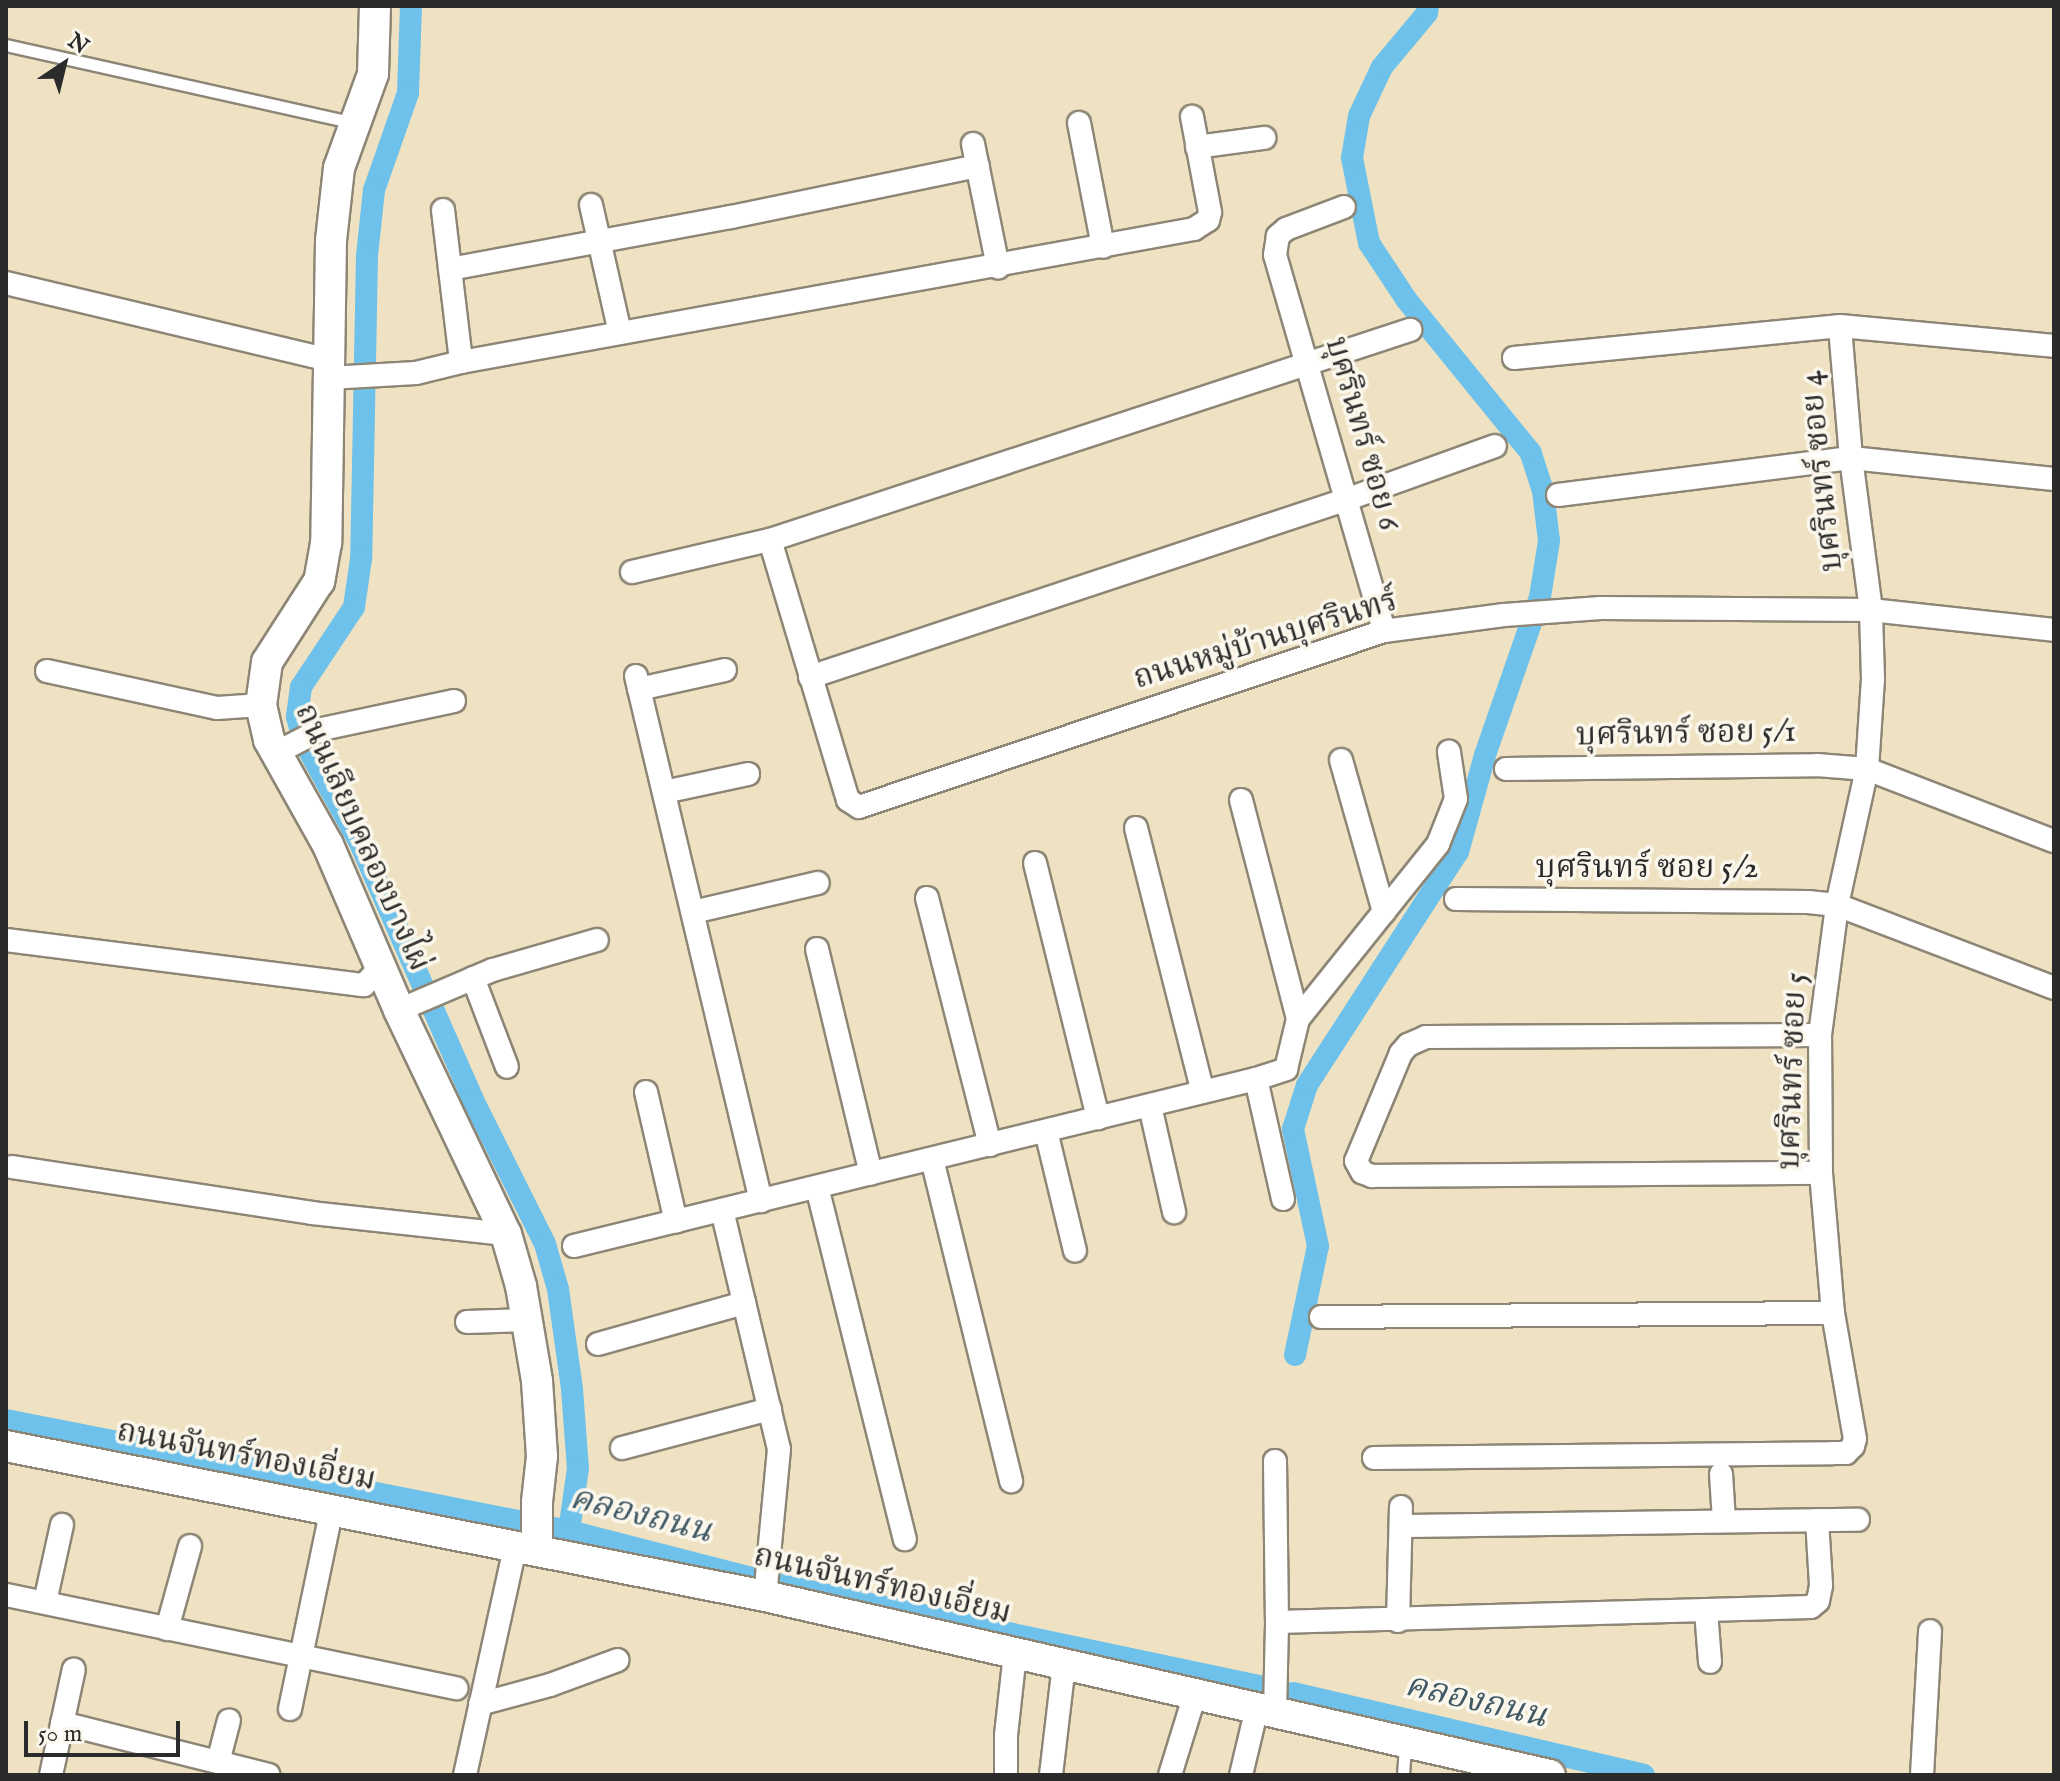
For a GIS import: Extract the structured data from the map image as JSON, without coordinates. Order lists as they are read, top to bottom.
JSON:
{
  "streets": {
    "street": [
      "บุศรินทร์ ซอย 6",
      "บุศรินทร์ ซอย 4",
      "ถนนหมู่บ้านบุศรินทร์",
      "บุศรินทร์ ซอย 5/1",
      "ถนนเลียบคลองบางไผ่",
      "บุศรินทร์ ซอย 5/2",
      "บุศรินทร์ ซอย 5",
      "ถนนจันทร์ทองเอี่ยม"
    ]
  },
  "crossings": [
    ["บุศรินทร์ ซอย 6", "ถนนหมู่บ้านบุศรินทร์"],
    ["บุศรินทร์ ซอย 4", "ถนนหมู่บ้านบุศรินทร์"],
    ["บุศรินทร์ ซอย 4", "บุศรินทร์ ซอย 5"],
    ["ถนนหมู่บ้านบุศรินทร์", "บุศรินทร์ ซอย 5"],
    ["บุศรินทร์ ซอย 5/1", "บุศรินทร์ ซอย 5"],
    ["ถนนเลียบคลองบางไผ่", "ถนนจันทร์ทองเอี่ยม"],
    ["บุศรินทร์ ซอย 5/2", "บุศรินทร์ ซอย 5"]
  ],
  "water": ["คลองถนน"],
  "scale_bar": "50 m",
  "north": "top right"
}
